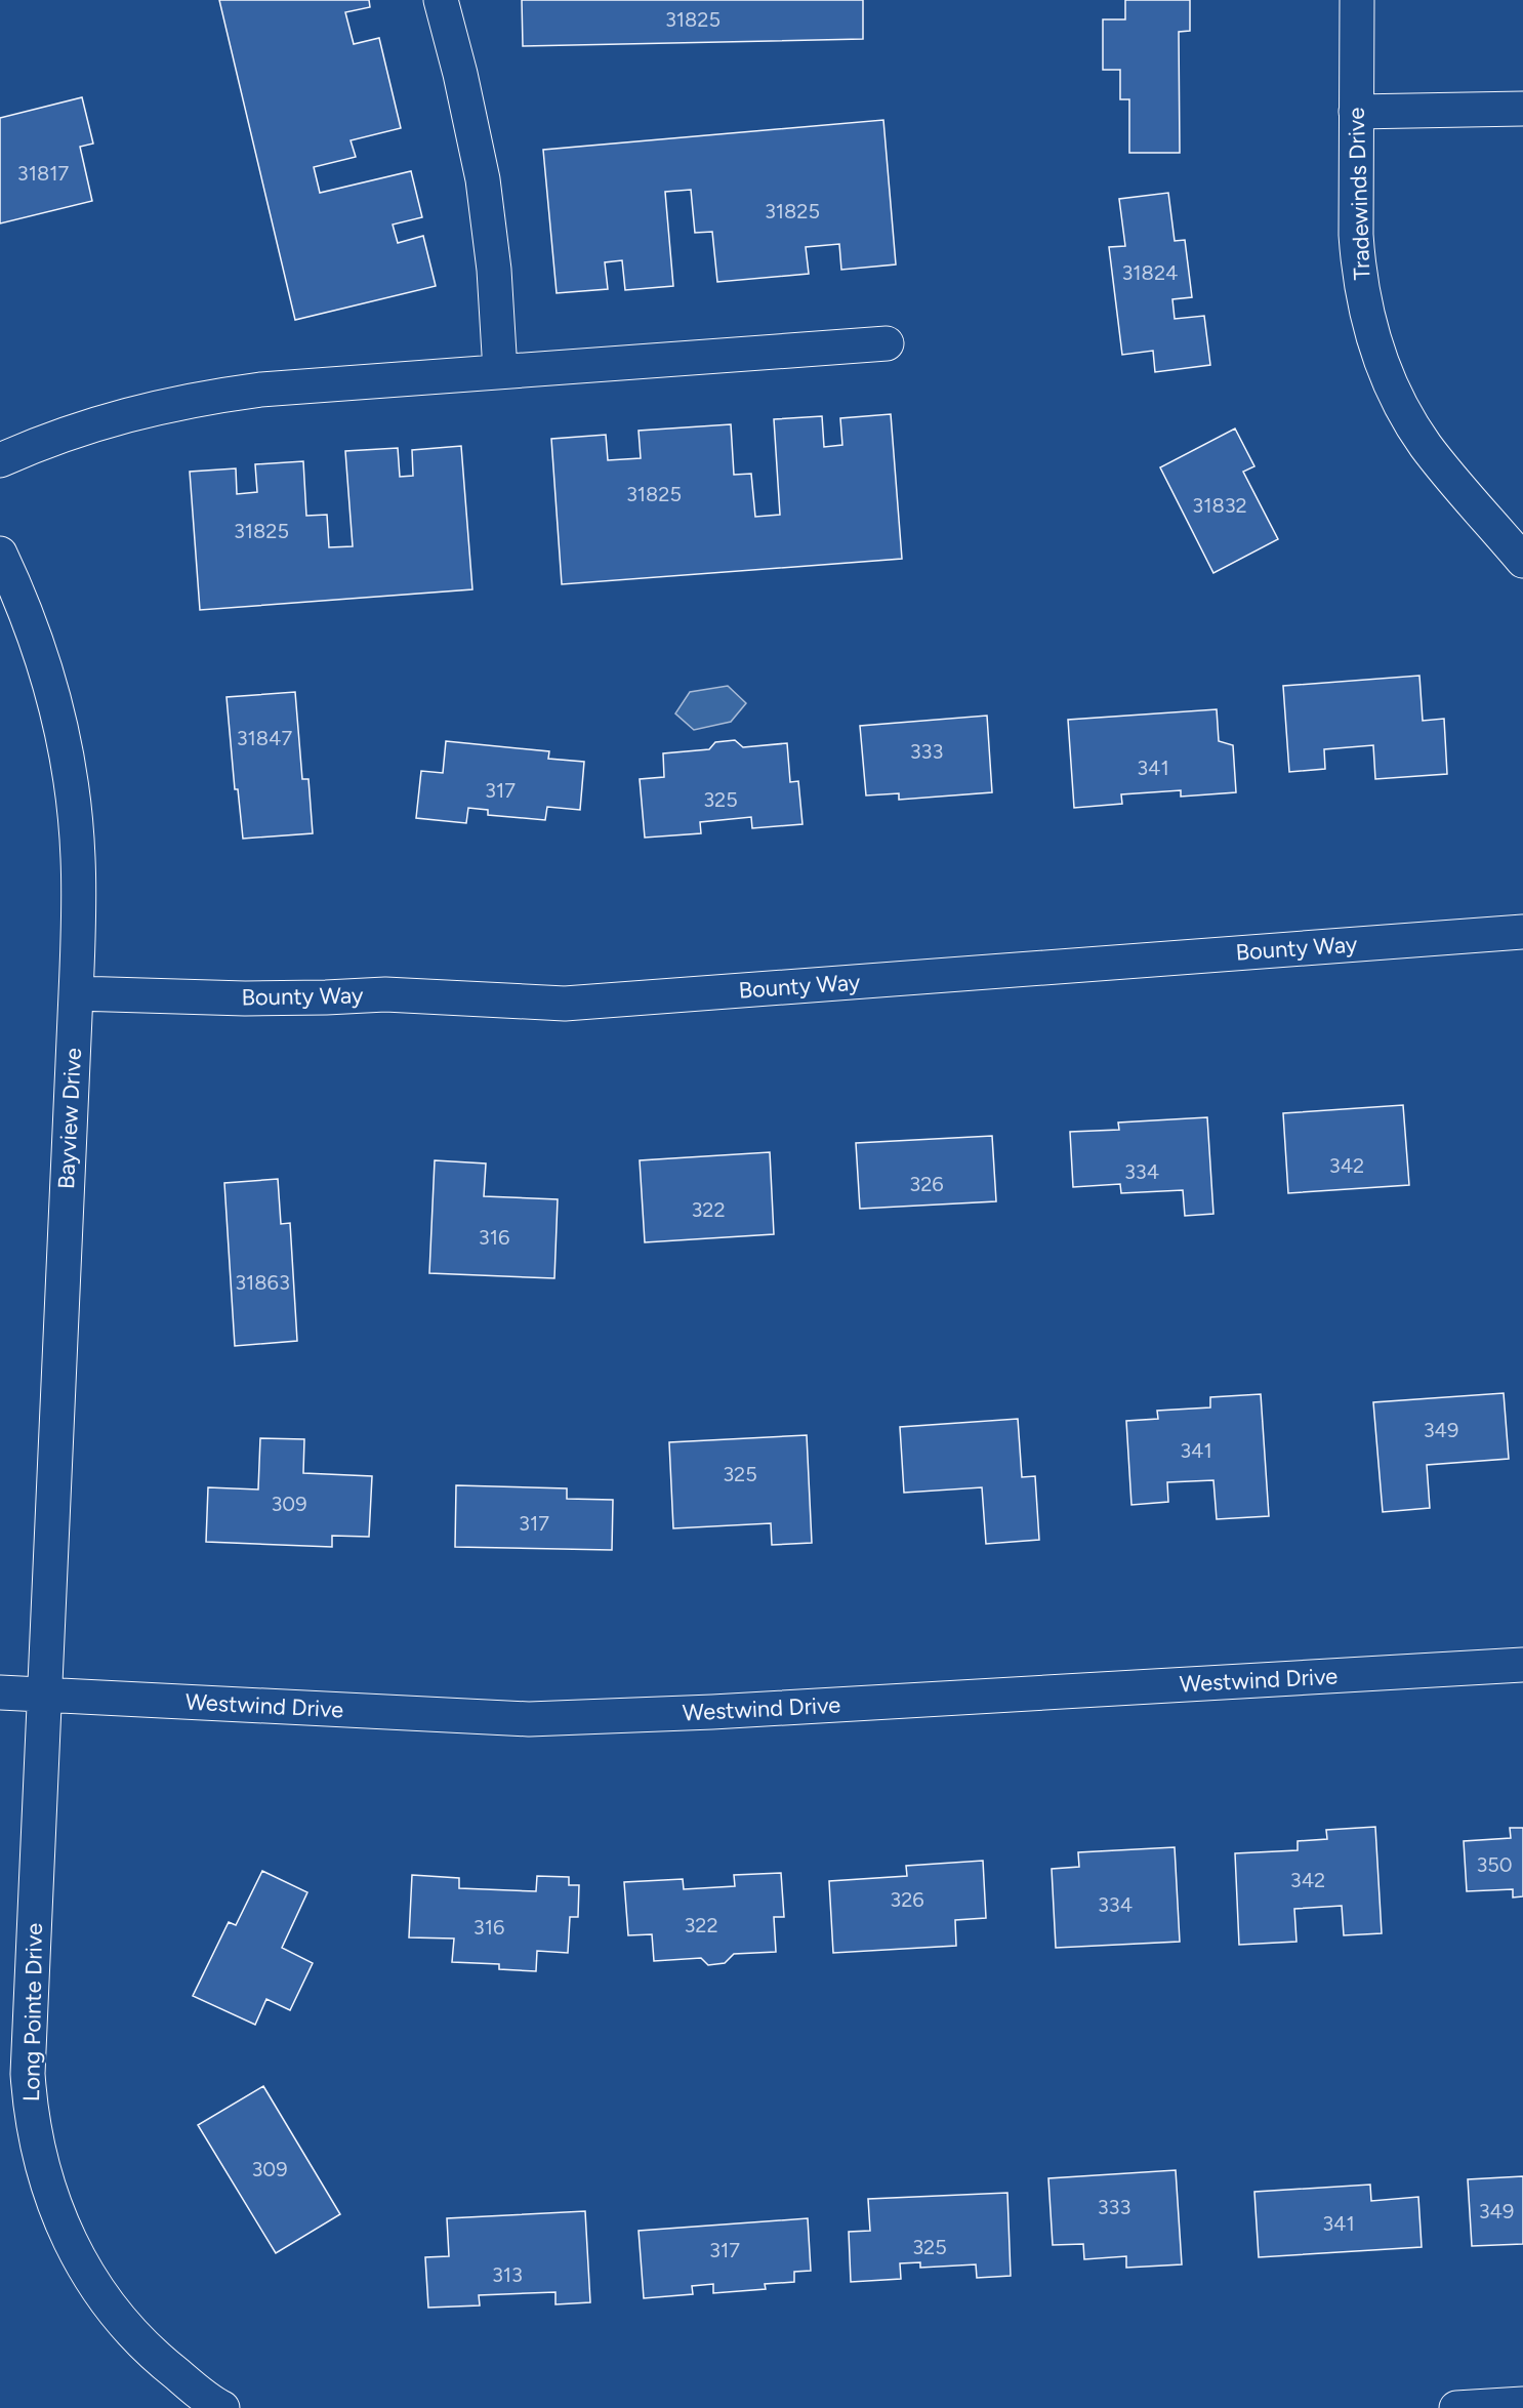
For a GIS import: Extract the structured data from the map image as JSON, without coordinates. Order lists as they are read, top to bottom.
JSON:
{
  "streets": {
    "street": [
      "Tradewinds Drive",
      "Bounty Way",
      "Bayview Drive",
      "Westwind Drive",
      "Long Pointe Drive"
    ]
  },
  "crossings": [
    ["Bounty Way", "Bayview Drive"],
    ["Bayview Drive", "Westwind Drive"],
    ["Bayview Drive", "Long Pointe Drive"],
    ["Westwind Drive", "Long Pointe Drive"]
  ],
  "house_numbers": [
    "31825",
    "31817",
    "31825",
    "31824",
    "31825",
    "31832",
    "31825",
    "31847",
    "333",
    "341",
    "317",
    "325",
    "342",
    "334",
    "326",
    "322",
    "316",
    "31863",
    "349",
    "341",
    "325",
    "309",
    "317",
    "350",
    "342",
    "326",
    "334",
    "322",
    "316",
    "309",
    "333",
    "349",
    "341",
    "325",
    "317",
    "313"
  ]
}
